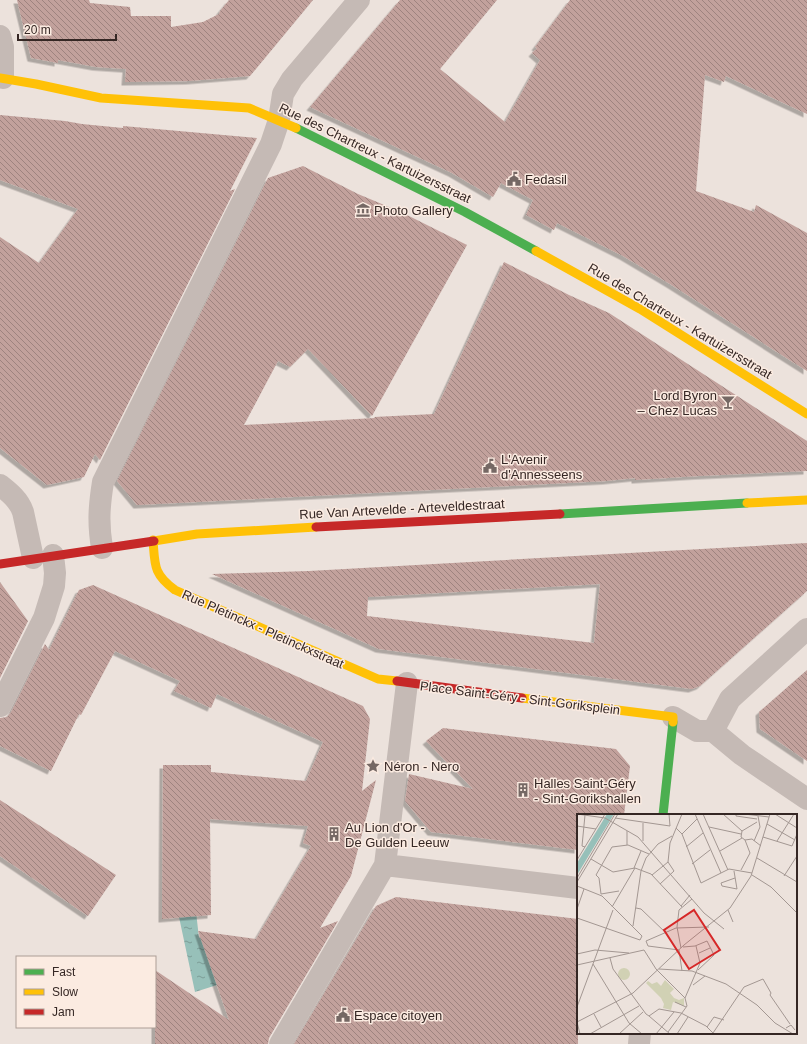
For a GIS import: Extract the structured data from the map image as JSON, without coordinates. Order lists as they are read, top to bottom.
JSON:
{
  "streets": {
    "street": [
      "Rue des Chartreux - Kartuizersstraat",
      "Rue Van Artevelde - Arteveldestraat",
      "Rue Pletinckx - Pletinckxstraat",
      "Place Saint-Géry - Sint-Goriksplein"
    ]
  },
  "crossings": [
    ["Rue Van Artevelde - Arteveldestraat", "Rue Pletinckx - Pletinckxstraat"],
    ["Rue Pletinckx - Pletinckxstraat", "Place Saint-Géry - Sint-Goriksplein"]
  ],
  "places": {
    "public building": ["Fedasil", "L'Avenir d'Annesseens", "Espace citoyen"],
    "museum": ["Photo Gallery"],
    "bar": ["Lord Byron – Chez Lucas"],
    "place": ["Néron - Nero"],
    "building": ["Halles Saint-Géry - Sint-Gorikshallen", "Au Lion d'Or - De Gulden Leeuw"]
  },
  "legend": ["Fast", "Slow", "Jam"],
  "scale_bar": "20 m"
}
